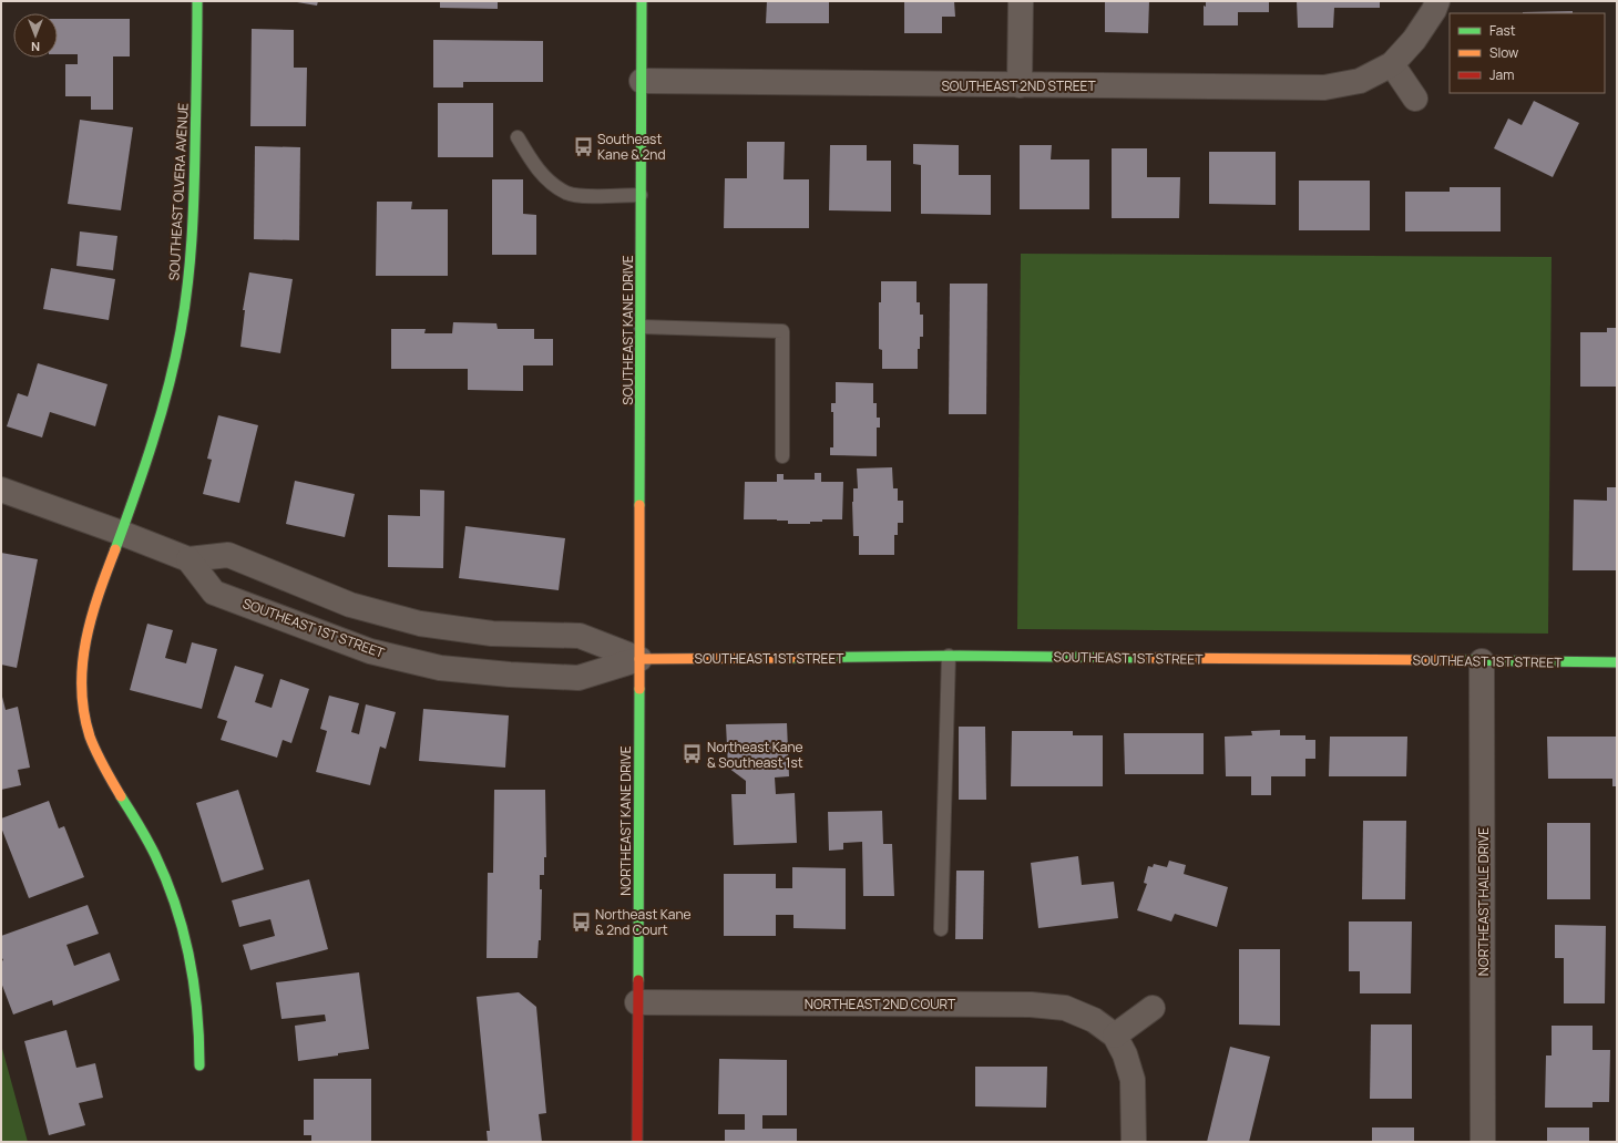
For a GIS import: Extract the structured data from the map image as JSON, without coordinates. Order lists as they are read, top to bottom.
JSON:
{
  "streets": {
    "street": [
      "SOUTHEAST 2ND STREET",
      "SOUTHEAST OLVERA AVENUE",
      "SOUTHEAST KANE DRIVE",
      "SOUTHEAST 1ST STREET",
      "NORTHEAST KANE DRIVE",
      "NORTHEAST HALE DRIVE",
      "NORTHEAST 2ND COURT"
    ]
  },
  "crossings": [
    ["SOUTHEAST 2ND STREET", "SOUTHEAST KANE DRIVE"],
    ["SOUTHEAST OLVERA AVENUE", "SOUTHEAST 1ST STREET"],
    ["SOUTHEAST KANE DRIVE", "SOUTHEAST 1ST STREET"],
    ["SOUTHEAST KANE DRIVE", "NORTHEAST KANE DRIVE"],
    ["SOUTHEAST 1ST STREET", "NORTHEAST KANE DRIVE"],
    ["SOUTHEAST 1ST STREET", "NORTHEAST HALE DRIVE"],
    ["NORTHEAST KANE DRIVE", "NORTHEAST 2ND COURT"]
  ],
  "places": {
    "bus stop": ["Southeast Kane & 2nd", "Northeast Kane & Southeast 1st", "Northeast Kane & 2nd Court"]
  },
  "legend": ["Fast", "Slow", "Jam"],
  "north": "bottom"
}
